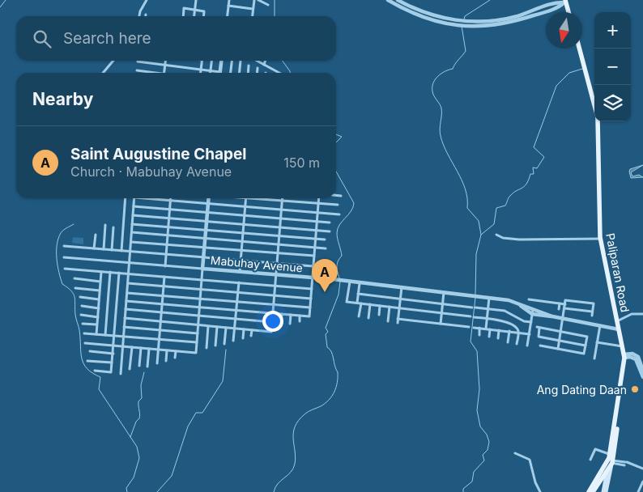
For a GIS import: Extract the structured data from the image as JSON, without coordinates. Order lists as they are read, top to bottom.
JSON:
{
  "streets": {
    "main road": ["Paliparan Road"],
    "street": ["Mabuhay Avenue"]
  },
  "crossings": [
    ["Mabuhay Avenue", "Paliparan Road"]
  ],
  "places": ["Ang Dating Daan"],
  "north": "bottom",
  "page": {
    "map_buttons": ["+", "−"],
    "search": "Search here",
    "heading": "Nearby",
    "list": [
      {
        "mark": "A",
        "name": "Saint Augustine Chapel",
        "note": "Church · Mabuhay Avenue",
        "value": "150 m"
      }
    ],
    "pins": "A"
  }
}
